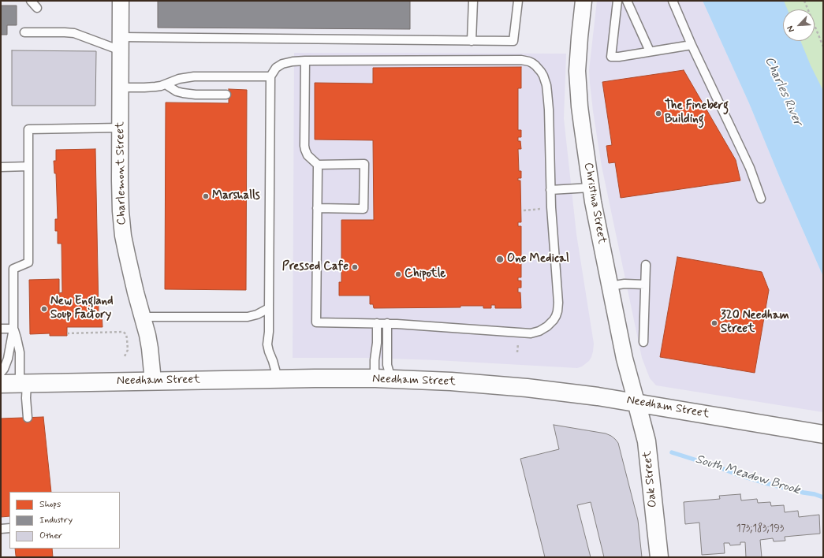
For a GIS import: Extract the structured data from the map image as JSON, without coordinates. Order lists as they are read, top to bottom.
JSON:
{
  "streets": {
    "main road": ["Needham Street", "Oak Street"],
    "street": ["Charlemont Street", "Christina Street"]
  },
  "crossings": [
    ["Charlemont Street", "Needham Street"],
    ["Christina Street", "Needham Street"],
    ["Christina Street", "Oak Street"],
    ["Needham Street", "Oak Street"]
  ],
  "water": ["Charles River", "South Meadow Brook"],
  "places": [
    "The Fineberg Building",
    "Marshalls",
    "One Medical",
    "Pressed Cafe",
    "Chipotle",
    "New England Soup Factory",
    "320 Needham Street"
  ],
  "house_numbers": ["173;183;193"],
  "legend": ["Shops", "Industry", "Other"],
  "north": "bottom left"
}
